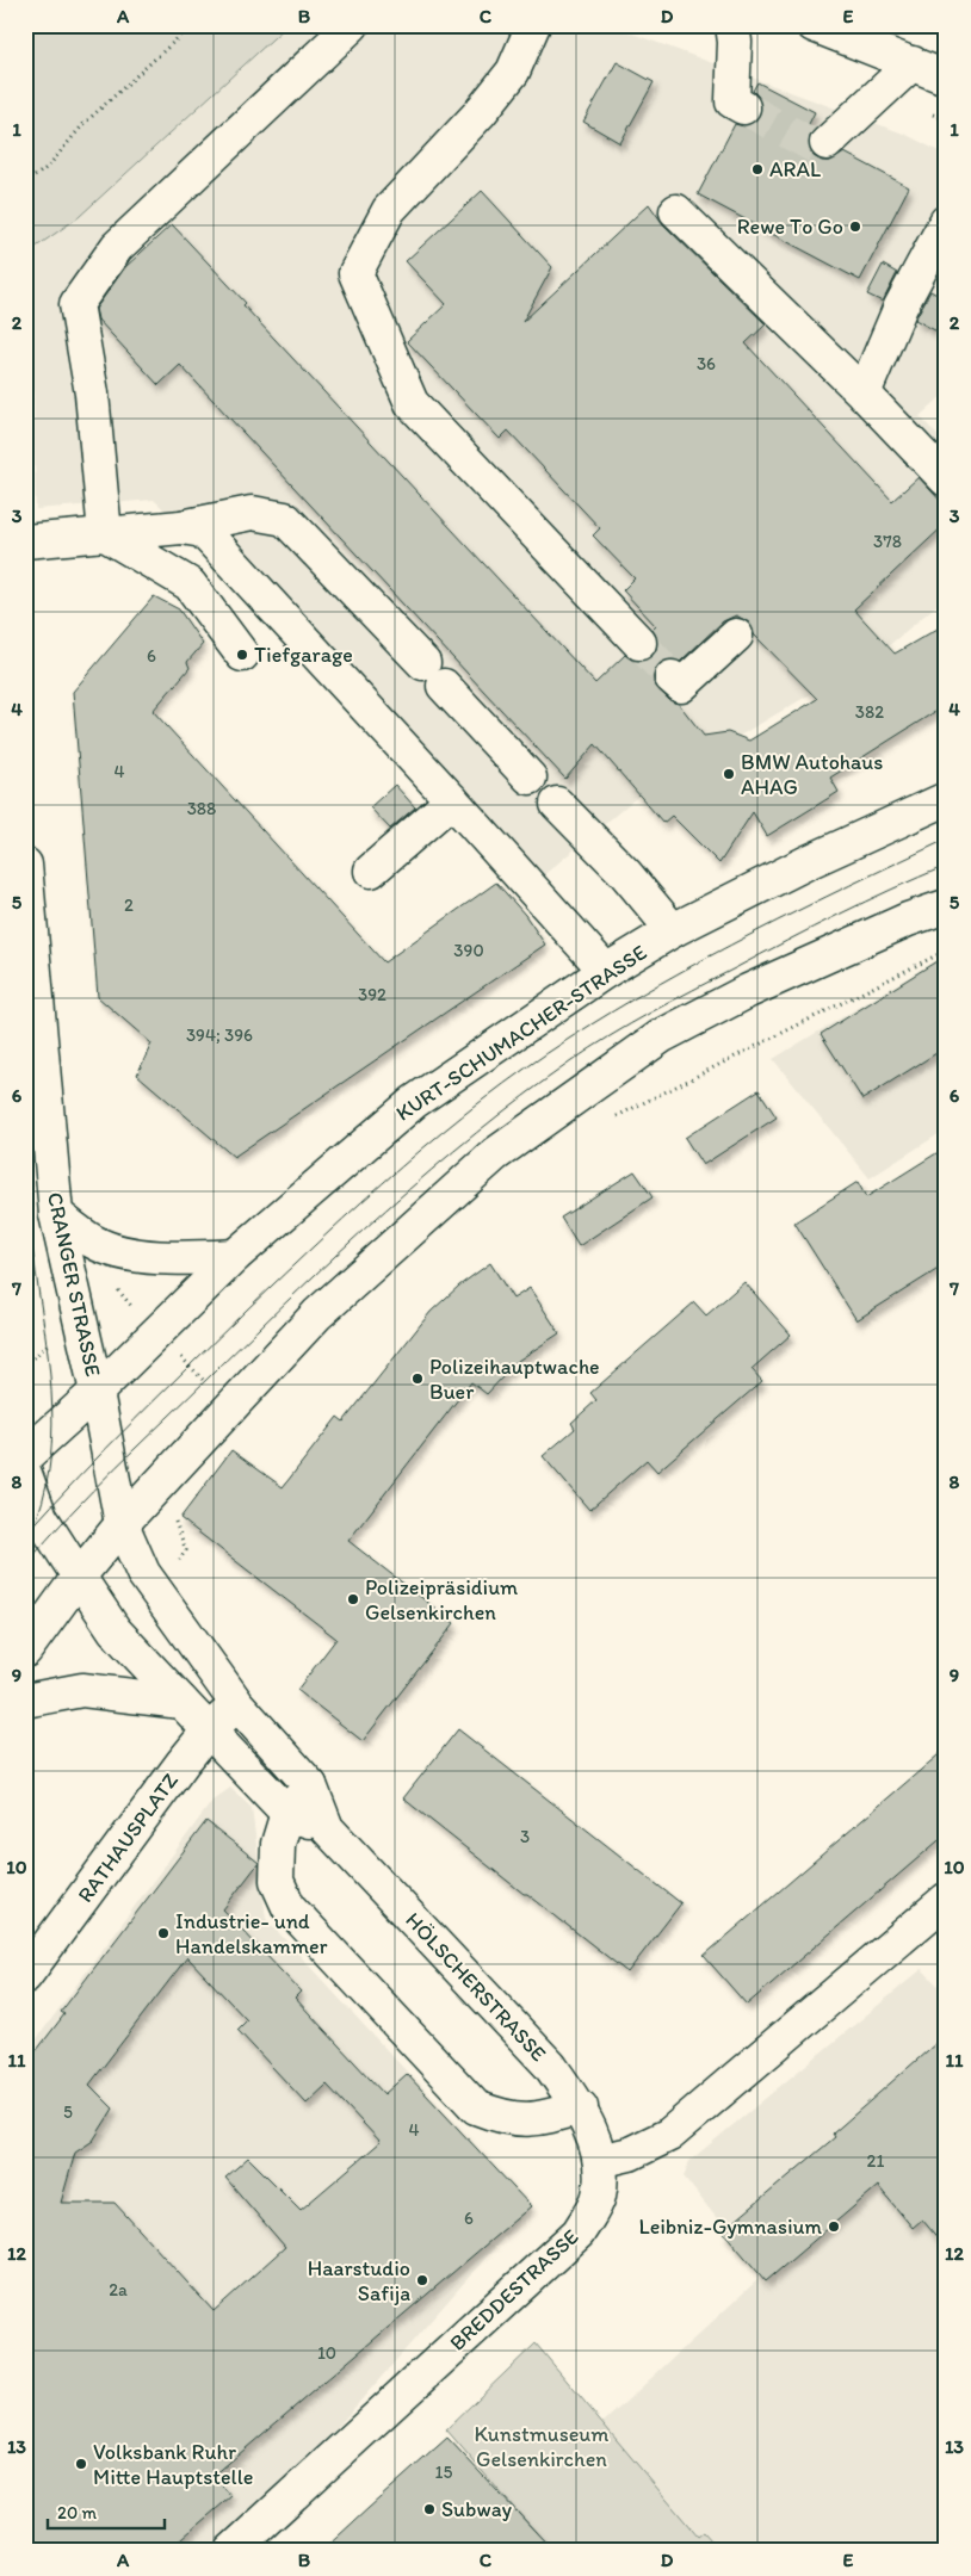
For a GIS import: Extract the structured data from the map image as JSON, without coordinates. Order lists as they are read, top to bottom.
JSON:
{
  "streets": {
    "main road": [
      "KURT-SCHUMACHER-STRASSE",
      "CRANGER STRASSE",
      "RATHAUSPLATZ",
      "HÖLSCHERSTRASSE",
      "BREDDESTRASSE"
    ]
  },
  "crossings": [
    ["KURT-SCHUMACHER-STRASSE", "CRANGER STRASSE"],
    ["CRANGER STRASSE", "HÖLSCHERSTRASSE"],
    ["RATHAUSPLATZ", "HÖLSCHERSTRASSE"],
    ["HÖLSCHERSTRASSE", "BREDDESTRASSE"]
  ],
  "parks": ["Kunstmuseum Gelsenkirchen"],
  "places": [
    "ARAL",
    "Rewe To Go",
    "Tiefgarage",
    "BMW Autohaus AHAG",
    "Polizeihauptwache Buer",
    "Polizeipräsidium Gelsenkirchen",
    "Industrie- und Handelskammer",
    "Leibniz-Gymnasium",
    "Haarstudio Safija",
    "Volksbank Ruhr Mitte Hauptstelle",
    "Subway"
  ],
  "house_numbers": [
    "36",
    "378",
    "6",
    "382",
    "4",
    "388",
    "2",
    "390",
    "392",
    "394; 396",
    "3",
    "5",
    "4",
    "21",
    "6",
    "2a",
    "10",
    "15"
  ],
  "scale_bar": "20 m",
  "grid": {
    "columns": [
      "A",
      "B",
      "C",
      "D",
      "E"
    ],
    "rows": [
      "1",
      "2",
      "3",
      "4",
      "5",
      "6",
      "7",
      "8",
      "9",
      "10",
      "11",
      "12",
      "13"
    ]
  }
}
